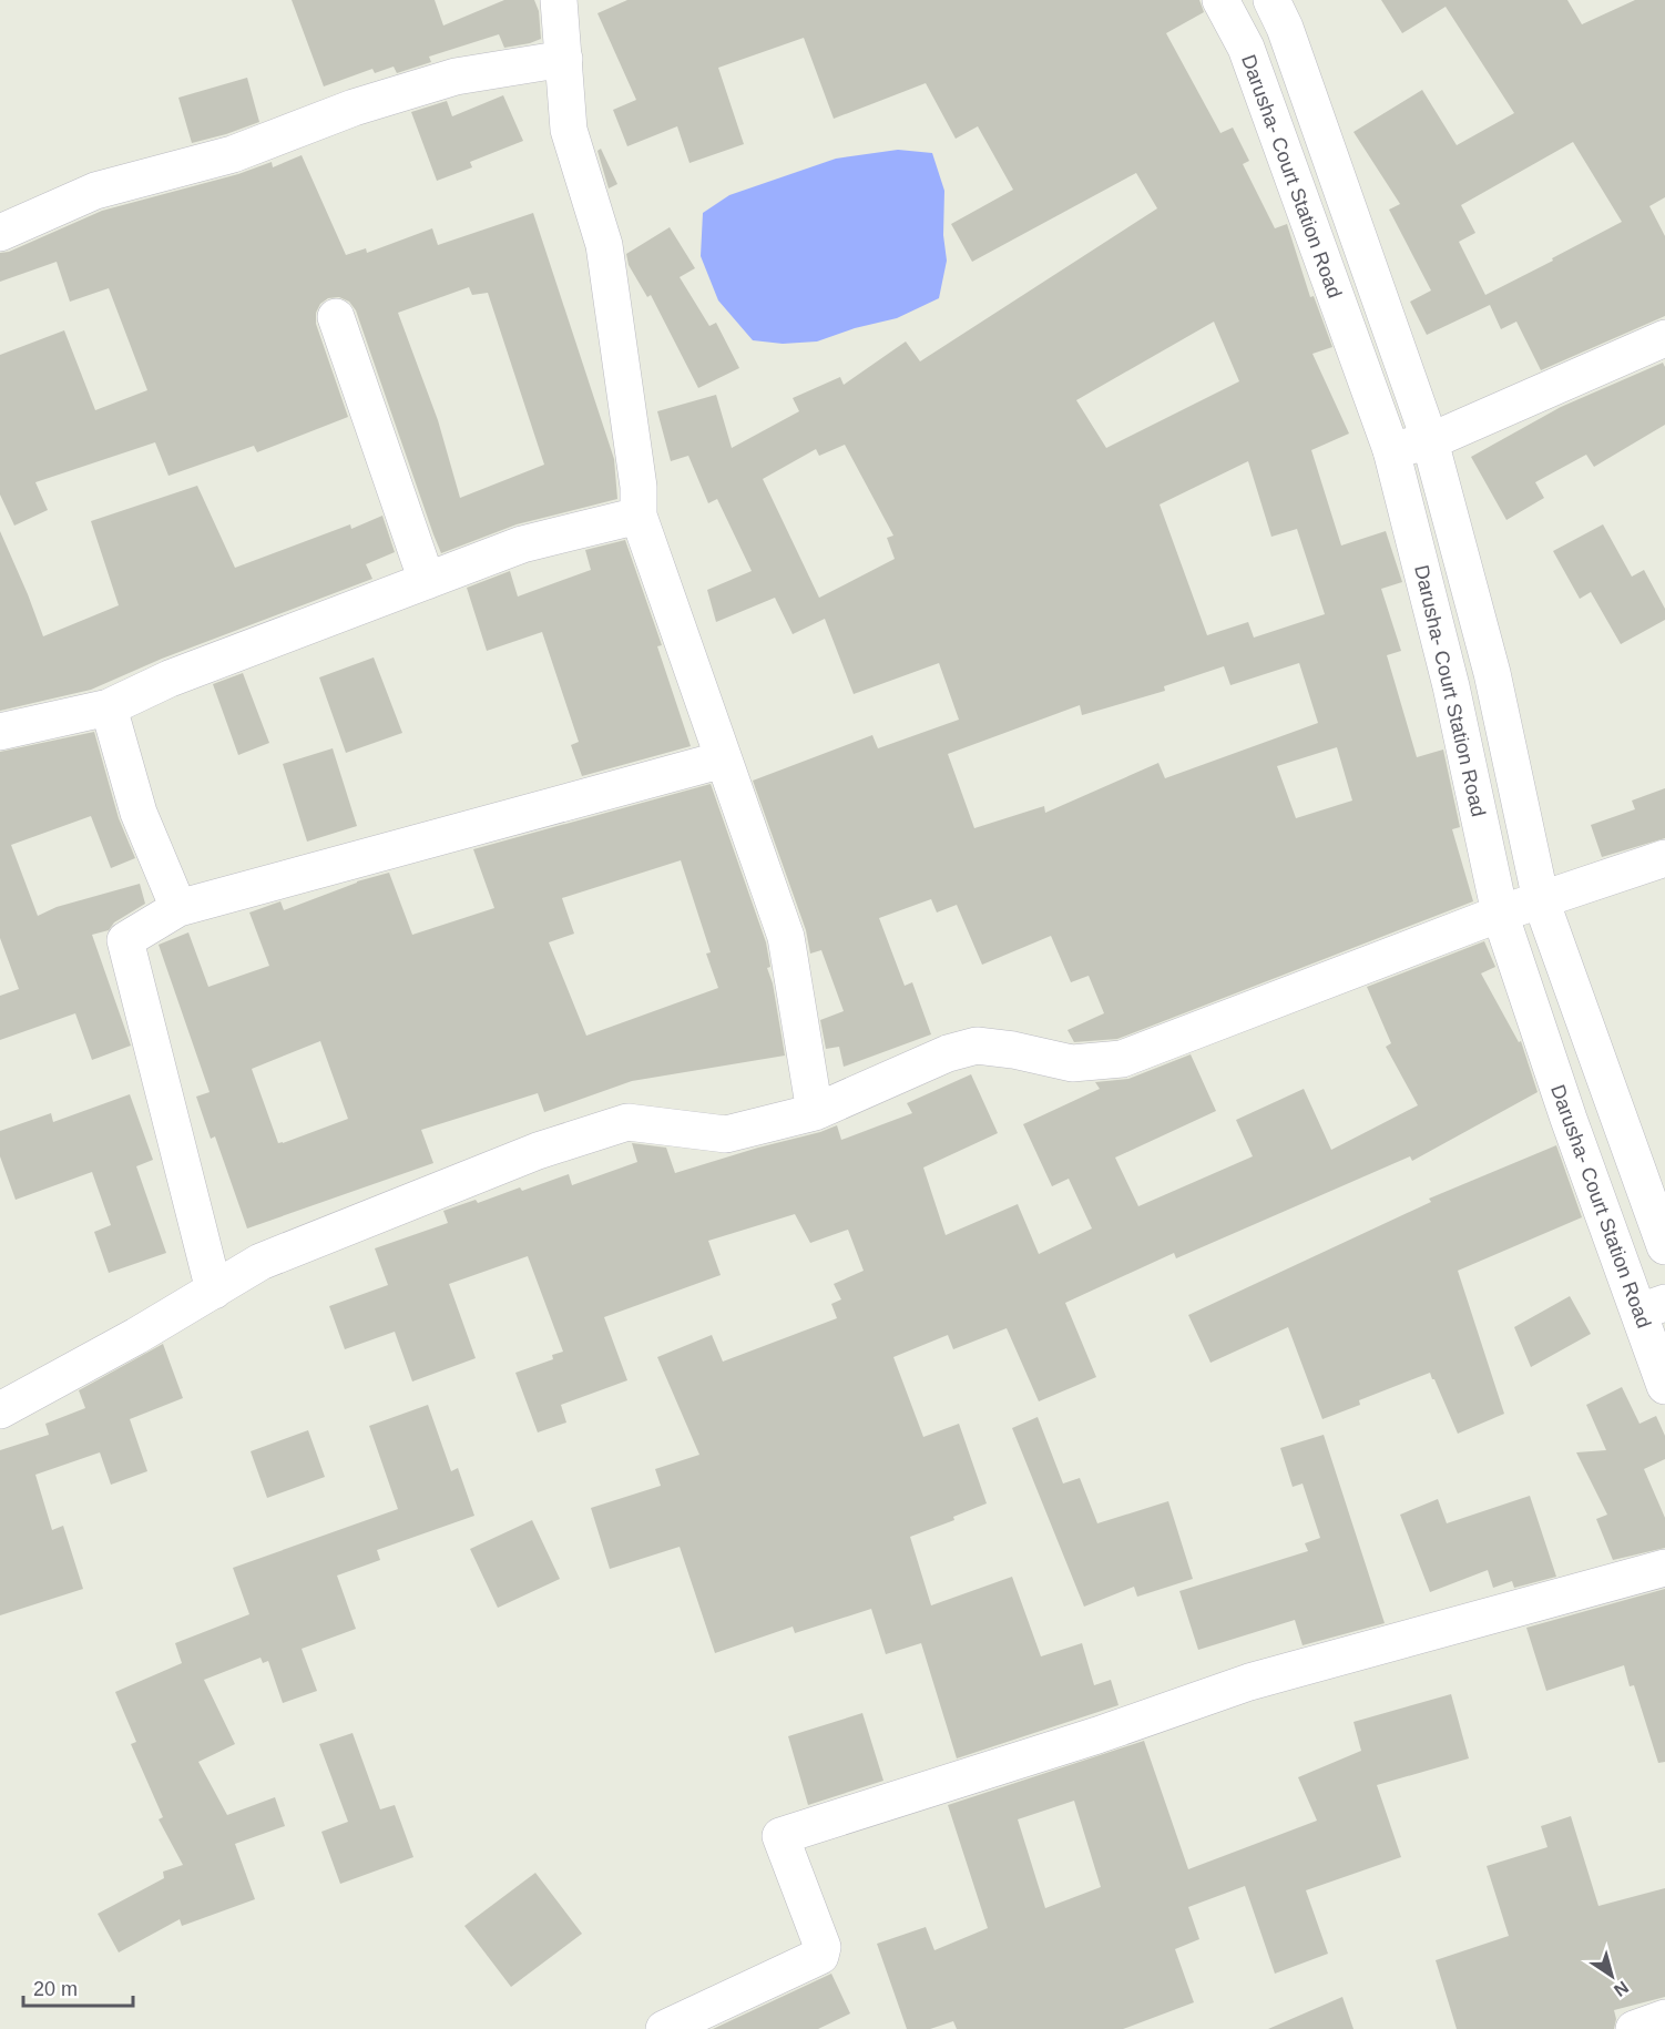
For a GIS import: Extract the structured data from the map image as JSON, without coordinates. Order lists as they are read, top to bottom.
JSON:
{
  "streets": {
    "street": ["Darusha- Court Station Road"]
  },
  "scale_bar": "20 m",
  "north": "bottom right"
}
